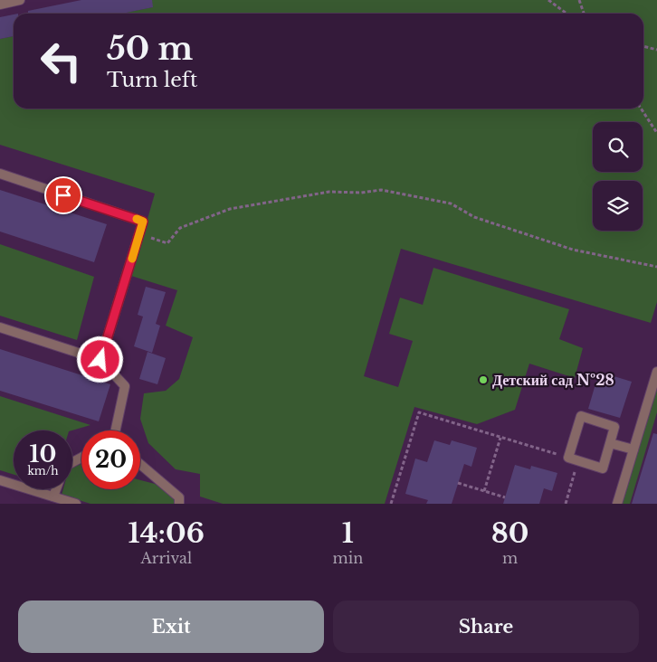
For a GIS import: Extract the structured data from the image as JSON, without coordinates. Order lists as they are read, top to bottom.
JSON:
{
  "places": ["Детский сад №28"],
  "page": {
    "turn": ["50 m", "Turn left"],
    "speed": "10 km/h",
    "limit": "20",
    "eta": [
      "14:06",
      "Arrival",
      "1",
      "min",
      "80",
      "m"
    ],
    "buttons": ["Exit", "Share"]
  }
}
